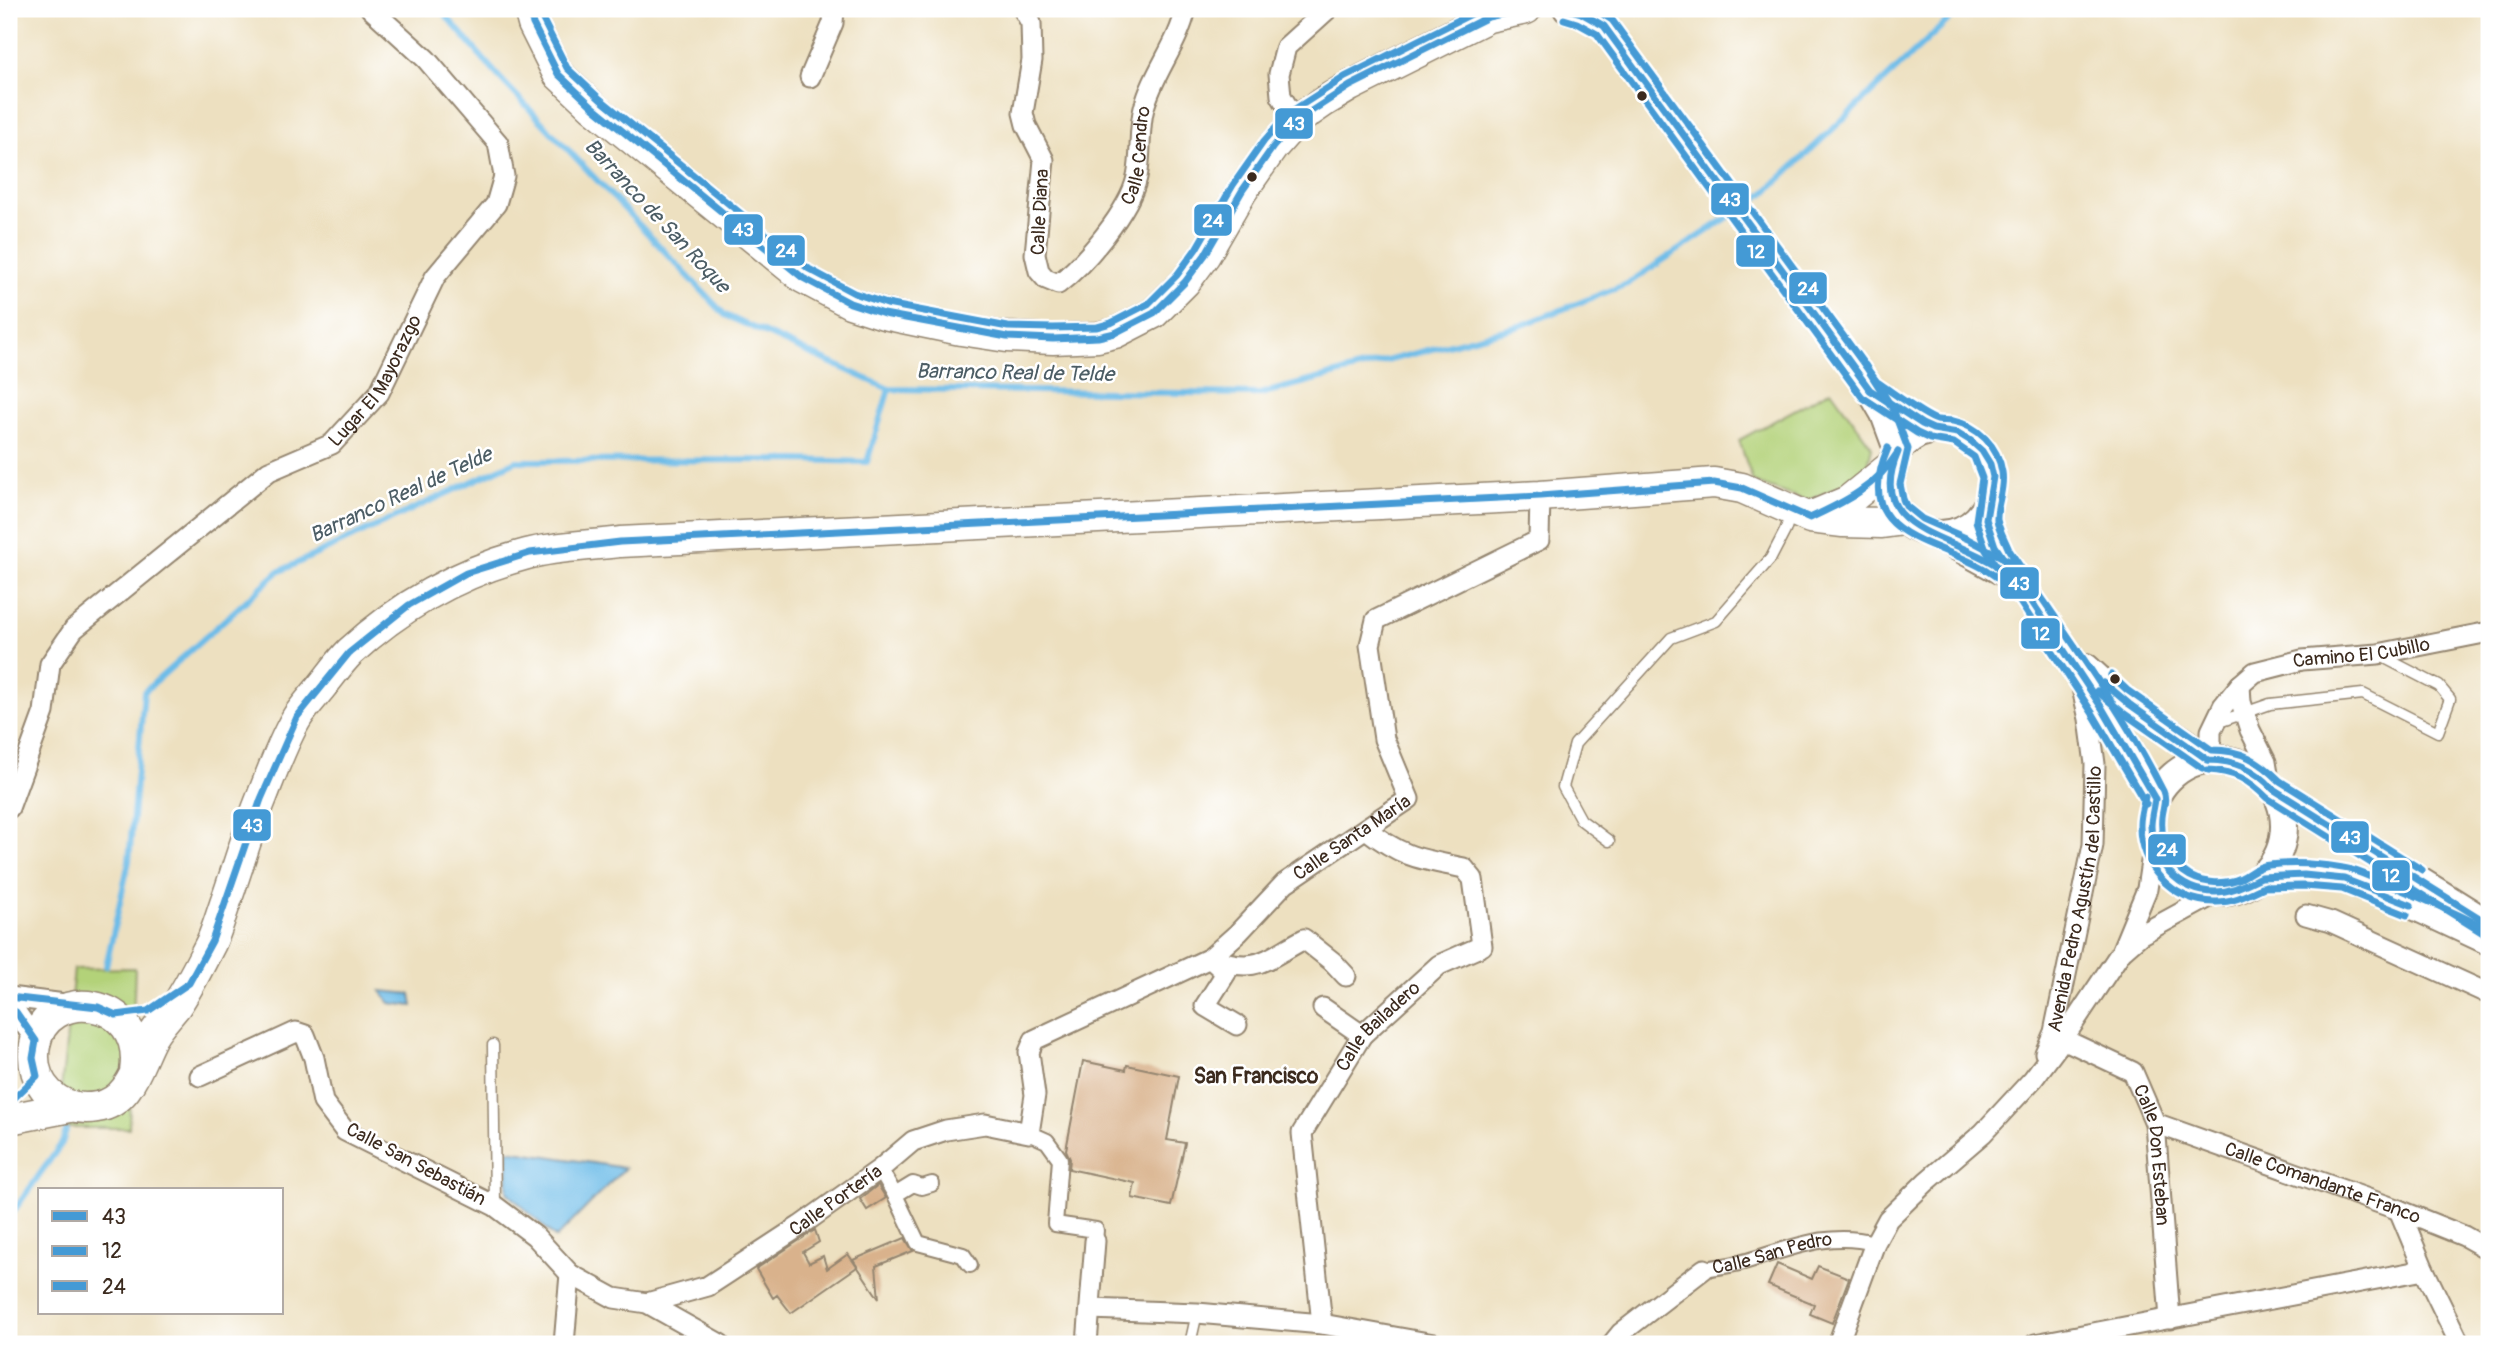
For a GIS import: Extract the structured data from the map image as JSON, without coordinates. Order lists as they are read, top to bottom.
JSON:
{
  "streets": {
    "street": [
      "Calle Cendro",
      "Calle Diana",
      "Lugar El Mayorazgo",
      "Camino El Cubillo",
      "Calle Santa María",
      "Avenida Pedro Agustín del Castillo",
      "Calle Bailadero",
      "Calle Don Esteban",
      "Calle San Sebastián",
      "Calle Comandante Franco",
      "Calle Portería",
      "Calle San Pedro"
    ]
  },
  "crossings": [
    ["Calle Cendro", "Calle Diana"],
    ["Camino El Cubillo", "Avenida Pedro Agustín del Castillo"],
    ["Calle Santa María", "Calle Bailadero"],
    ["Calle Santa María", "Calle Portería"],
    ["Avenida Pedro Agustín del Castillo", "Calle Don Esteban"],
    ["Avenida Pedro Agustín del Castillo", "Calle San Pedro"],
    ["Calle Don Esteban", "Calle Comandante Franco"],
    ["Calle San Sebastián", "Calle Portería"]
  ],
  "districts": ["San Francisco"],
  "water": ["Barranco de San Roque", "Barranco Real de Telde"],
  "lines": ["transit line 43", "transit line 24", "transit line 12"],
  "legend": ["43", "12", "24"]
}
